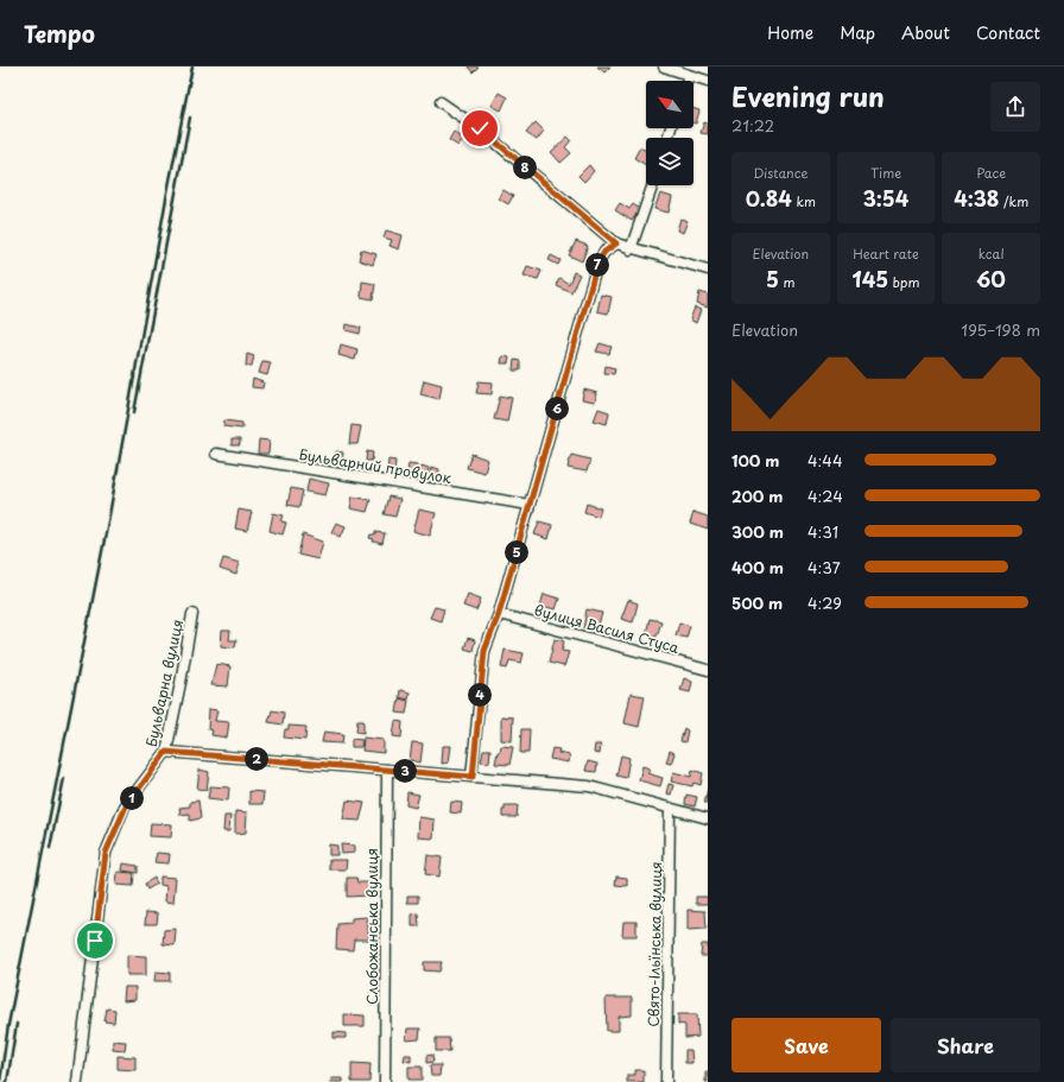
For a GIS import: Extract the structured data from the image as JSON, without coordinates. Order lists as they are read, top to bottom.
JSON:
{
  "streets": {
    "street": [
      "Бульварний провулок",
      "вулиця Василя Стуса",
      "Бульварна вулиця",
      "Слобожанська вулиця",
      "Свято-Ільїнська вулиця"
    ]
  },
  "north": "top left",
  "page": {
    "header": "Tempo",
    "nav": [
      "Home",
      "Map",
      "About",
      "Contact"
    ],
    "heading": ["Evening run", "21:22"],
    "stats": [
      ["Distance", "0.84 km"],
      ["Time", "3:54"],
      ["Pace", "4:38 /km"],
      ["Elevation", "5 m"],
      ["Heart rate", "145 bpm"],
      ["kcal", "60"]
    ],
    "pins": [
      "8",
      "7",
      "6",
      "5",
      "4",
      "2",
      "3",
      "1"
    ],
    "chart": ["Elevation", "195–198 m"],
    "list": [
      {
        "name": "100 m",
        "note": "4:44"
      },
      {
        "name": "200 m",
        "note": "4:24"
      },
      {
        "name": "300 m",
        "note": "4:31"
      },
      {
        "name": "400 m",
        "note": "4:37"
      },
      {
        "name": "500 m",
        "note": "4:29"
      }
    ],
    "buttons": ["Save", "Share"]
  }
}
